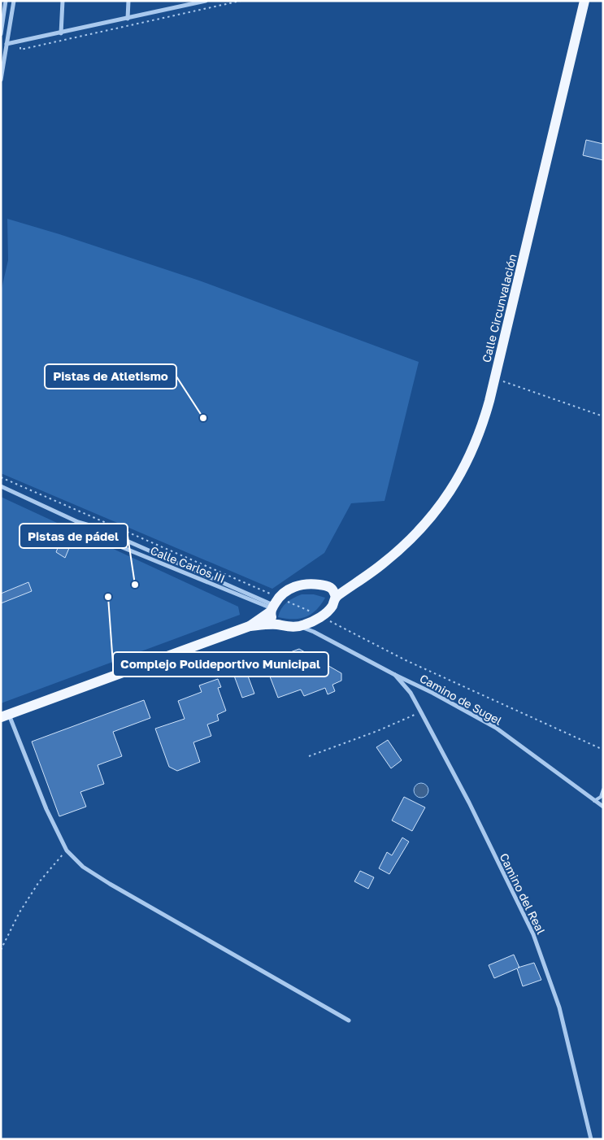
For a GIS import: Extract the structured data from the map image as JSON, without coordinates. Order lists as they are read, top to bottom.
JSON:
{
  "streets": {
    "main road": ["Calle Circunvalación"],
    "street": ["Calle Carlos III", "Camino de Sugel", "Camino del Real"]
  },
  "crossings": [
    ["Camino de Sugel", "Camino del Real"]
  ],
  "places": ["Pistas de Atletismo", "Pistas de pádel", "Complejo Polideportivo Municipal"]
}
